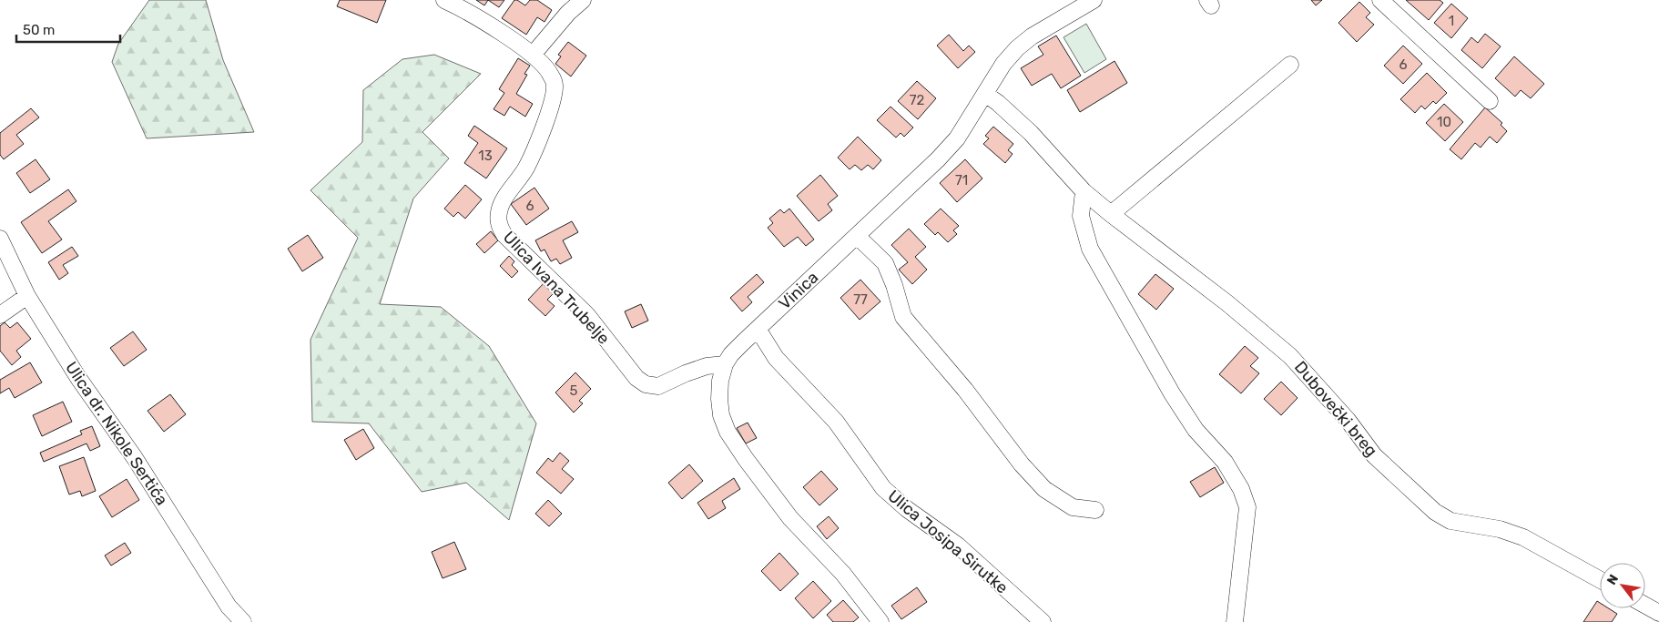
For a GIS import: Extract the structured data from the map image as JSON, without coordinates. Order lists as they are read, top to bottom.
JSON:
{
  "streets": {
    "street": [
      "Ulica Ivana Trubelje",
      "Vinica",
      "Dubovečki breg",
      "Ulica dr. Nikole Sertića",
      "Ulica Josipa Sirutke"
    ]
  },
  "crossings": [
    ["Ulica Ivana Trubelje", "Vinica"],
    ["Vinica", "Dubovečki breg"],
    ["Vinica", "Ulica Josipa Sirutke"]
  ],
  "house_numbers": [
    "1",
    "6",
    "72",
    "10",
    "13",
    "71",
    "6",
    "77",
    "5"
  ],
  "scale_bar": "50 m",
  "north": "top left"
}
